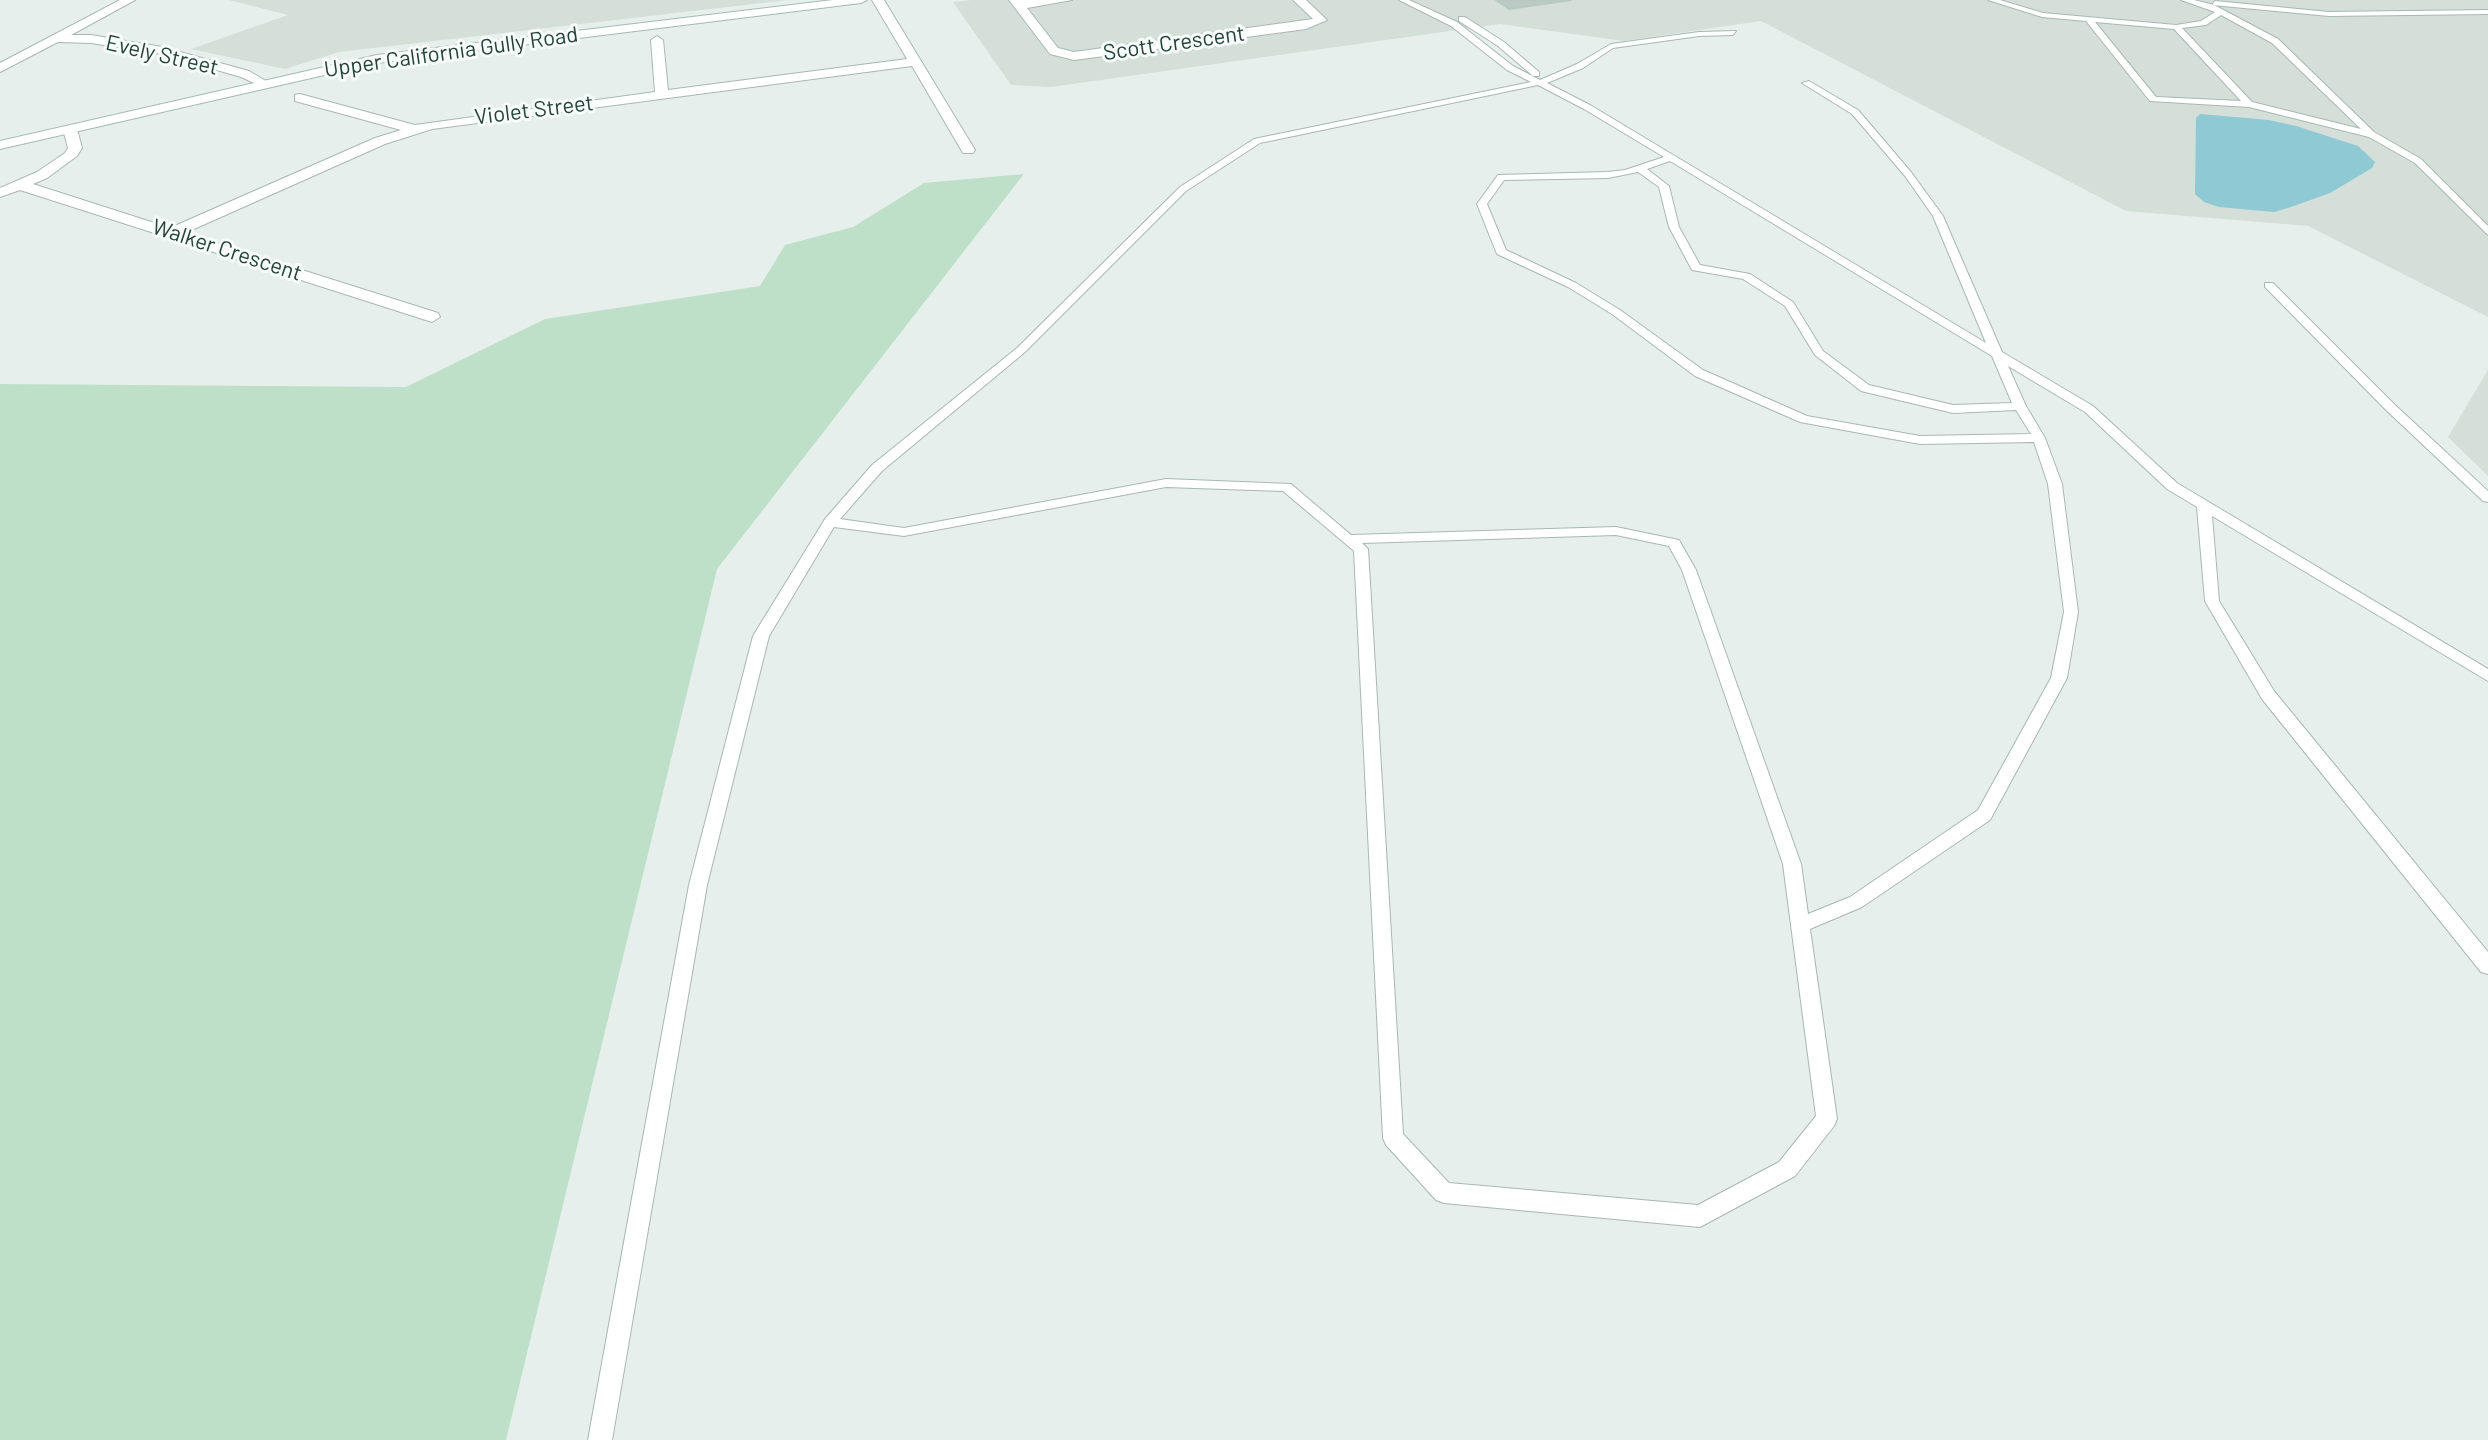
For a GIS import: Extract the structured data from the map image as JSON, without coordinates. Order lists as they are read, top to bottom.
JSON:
{
  "streets": {
    "street": [
      "Scott Crescent",
      "Upper California Gully Road",
      "Evely Street",
      "Violet Street",
      "Walker Crescent"
    ]
  },
  "crossings": [
    ["Upper California Gully Road", "Evely Street"],
    ["Violet Street", "Walker Crescent"]
  ]
}
